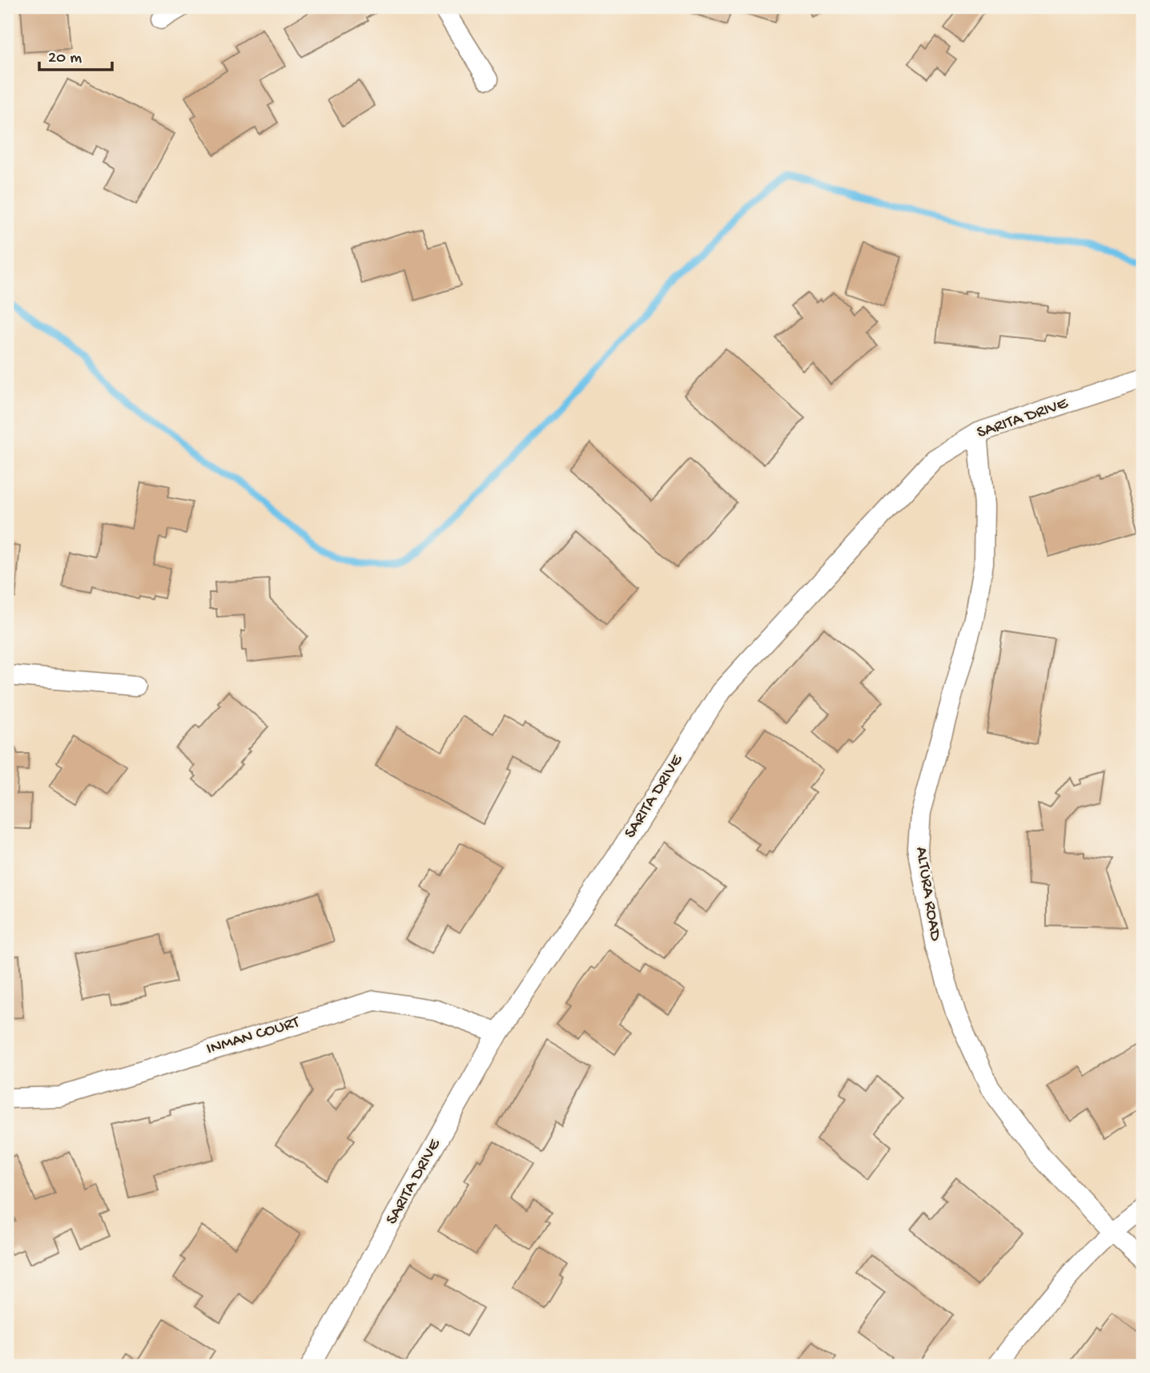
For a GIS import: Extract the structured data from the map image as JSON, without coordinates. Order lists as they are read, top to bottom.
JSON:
{
  "streets": {
    "street": ["SARITA DRIVE", "ALTURA ROAD", "INMAN COURT"]
  },
  "crossings": [
    ["SARITA DRIVE", "ALTURA ROAD"],
    ["SARITA DRIVE", "INMAN COURT"]
  ],
  "scale_bar": "20 m"
}
